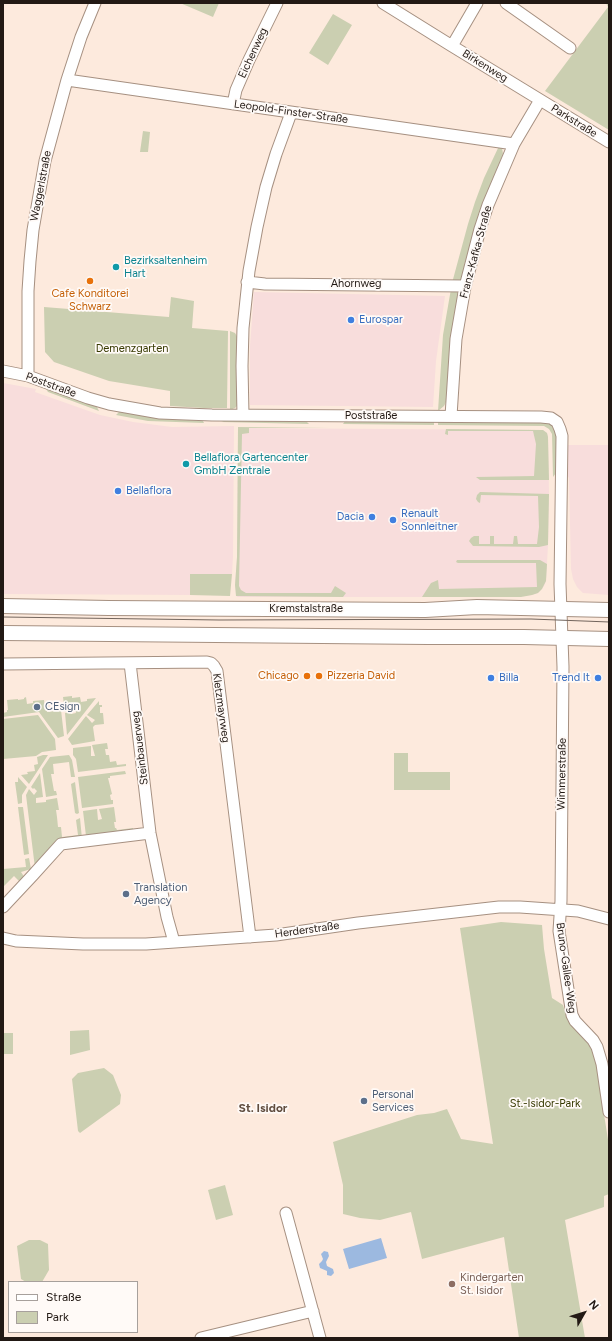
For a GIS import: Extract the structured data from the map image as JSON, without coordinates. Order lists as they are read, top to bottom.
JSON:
{
  "streets": {
    "main road": ["Kremstalstraße"],
    "street": [
      "Eichenweg",
      "Birkenweg",
      "Leopold-Finster-Straße",
      "Parkstraße",
      "Waggerlstraße",
      "Franz-Kafka-Straße",
      "Ahornweg",
      "Poststraße",
      "Kletzmayrweg",
      "Steinbauerweg",
      "Wimmerstraße",
      "Herderstraße",
      "Bruno-Gallee-Weg"
    ]
  },
  "crossings": [
    ["Eichenweg", "Leopold-Finster-Straße"],
    ["Birkenweg", "Parkstraße"],
    ["Birkenweg", "Franz-Kafka-Straße"],
    ["Leopold-Finster-Straße", "Waggerlstraße"],
    ["Leopold-Finster-Straße", "Franz-Kafka-Straße"],
    ["Parkstraße", "Franz-Kafka-Straße"],
    ["Waggerlstraße", "Poststraße"],
    ["Franz-Kafka-Straße", "Ahornweg"],
    ["Franz-Kafka-Straße", "Poststraße"],
    ["Poststraße", "Kremstalstraße"],
    ["Poststraße", "Wimmerstraße"],
    ["Kremstalstraße", "Wimmerstraße"],
    ["Kletzmayrweg", "Steinbauerweg"],
    ["Kletzmayrweg", "Herderstraße"],
    ["Steinbauerweg", "Herderstraße"],
    ["Wimmerstraße", "Herderstraße"],
    ["Wimmerstraße", "Bruno-Gallee-Weg"],
    ["Herderstraße", "Bruno-Gallee-Weg"]
  ],
  "districts": ["St. Isidor"],
  "parks": ["Demenzgarten", "St.-Isidor-Park"],
  "places": [
    "Bezirksaltenheim Hart",
    "Cafe Konditorei Schwarz",
    "Eurospar",
    "Bellaflora Gartencenter GmbH Zentrale",
    "Bellaflora",
    "Dacia",
    "Renault Sonnleitner",
    "Chicago",
    "Pizzeria David",
    "Billa",
    "Trend It",
    "CEsign",
    "Translation Agency",
    "Personal Services",
    "Kindergarten St. Isidor"
  ],
  "legend": ["Straße", "Park"],
  "north": "top right"
}
